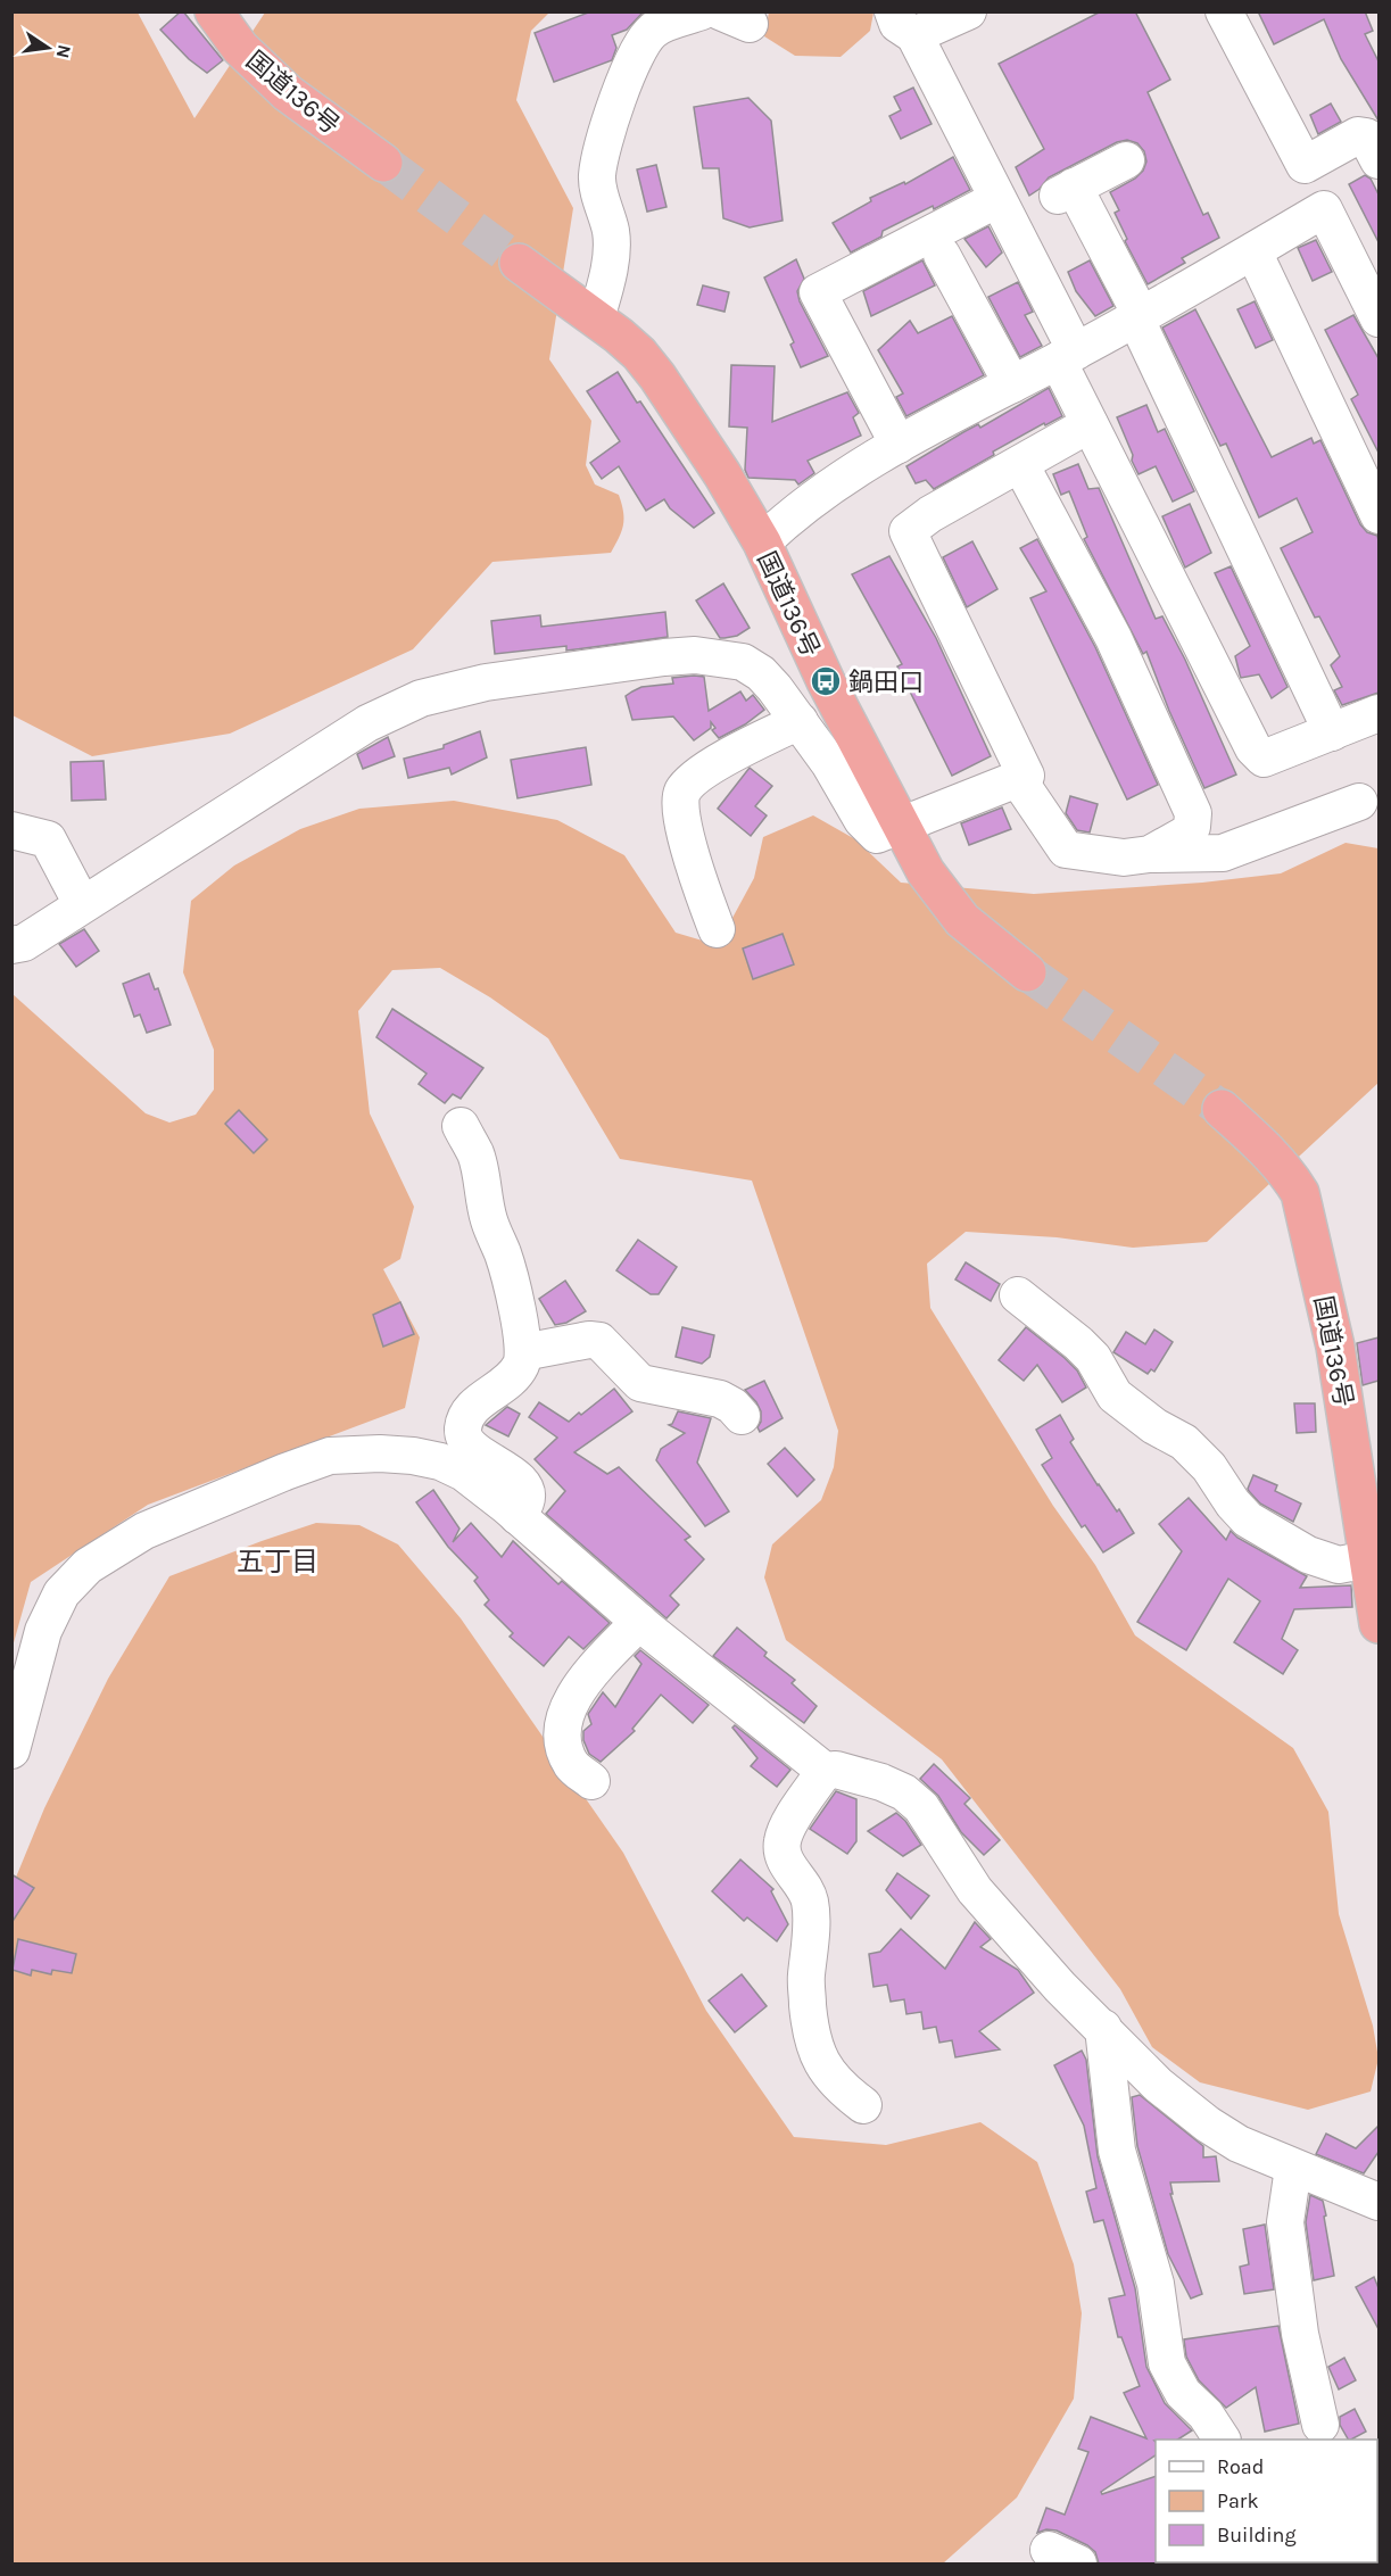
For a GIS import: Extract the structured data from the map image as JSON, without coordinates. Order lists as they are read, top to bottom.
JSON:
{
  "streets": {
    "highway": ["国道136号"]
  },
  "districts": ["五丁目"],
  "places": {
    "bus stop": ["鍋田口"]
  },
  "legend": ["Road", "Park", "Building"],
  "north": "right"
}
